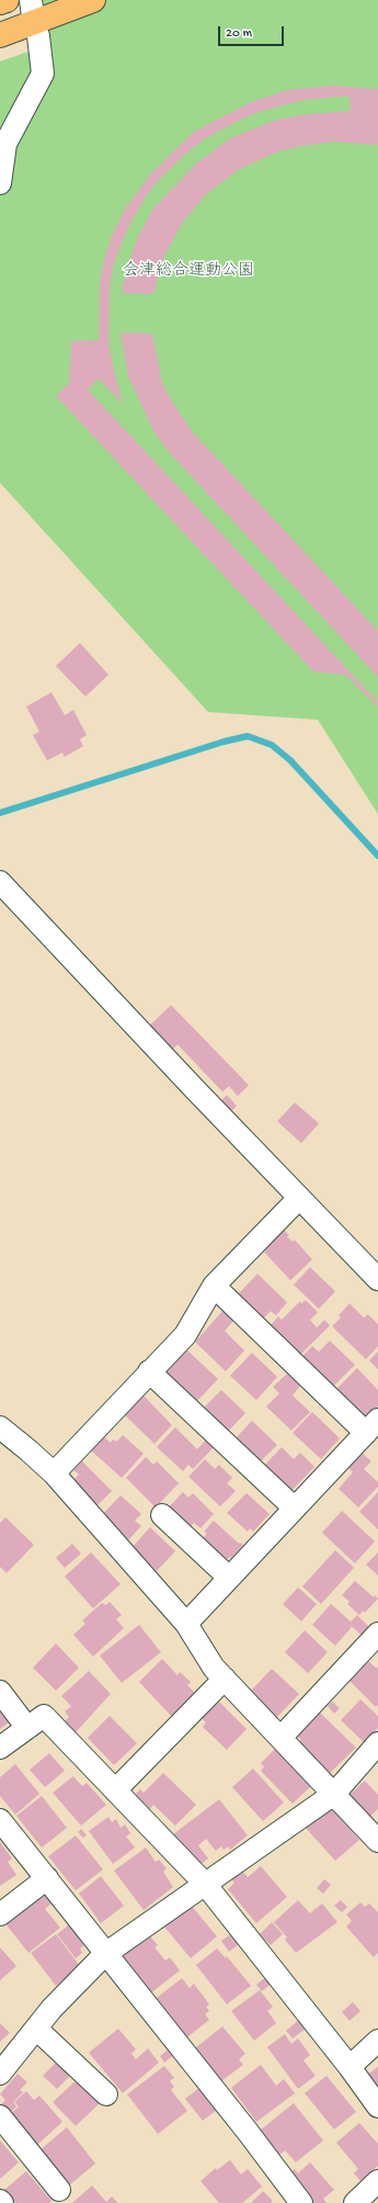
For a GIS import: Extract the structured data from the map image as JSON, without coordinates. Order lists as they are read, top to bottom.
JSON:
{
  "parks": ["会津総合運動公園"],
  "scale_bar": "20 m"
}
